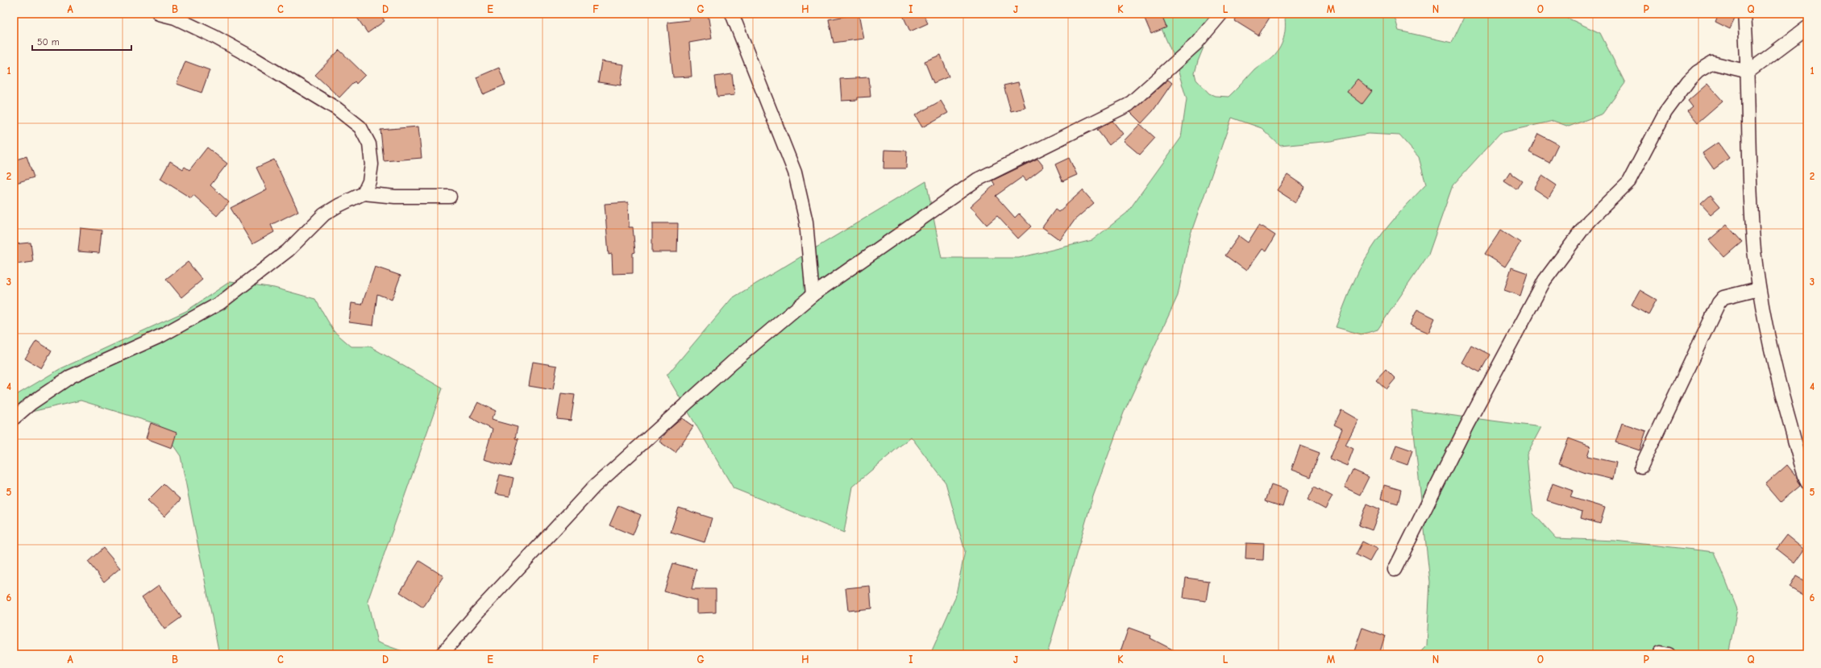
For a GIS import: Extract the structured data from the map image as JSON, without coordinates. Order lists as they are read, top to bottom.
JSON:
{
  "scale_bar": "50 m",
  "grid": {
    "columns": [
      "A",
      "B",
      "C",
      "D",
      "E",
      "F",
      "G",
      "H",
      "I",
      "J",
      "K",
      "L",
      "M",
      "N",
      "O",
      "P",
      "Q"
    ],
    "rows": [
      "1",
      "2",
      "3",
      "4",
      "5",
      "6"
    ]
  }
}
